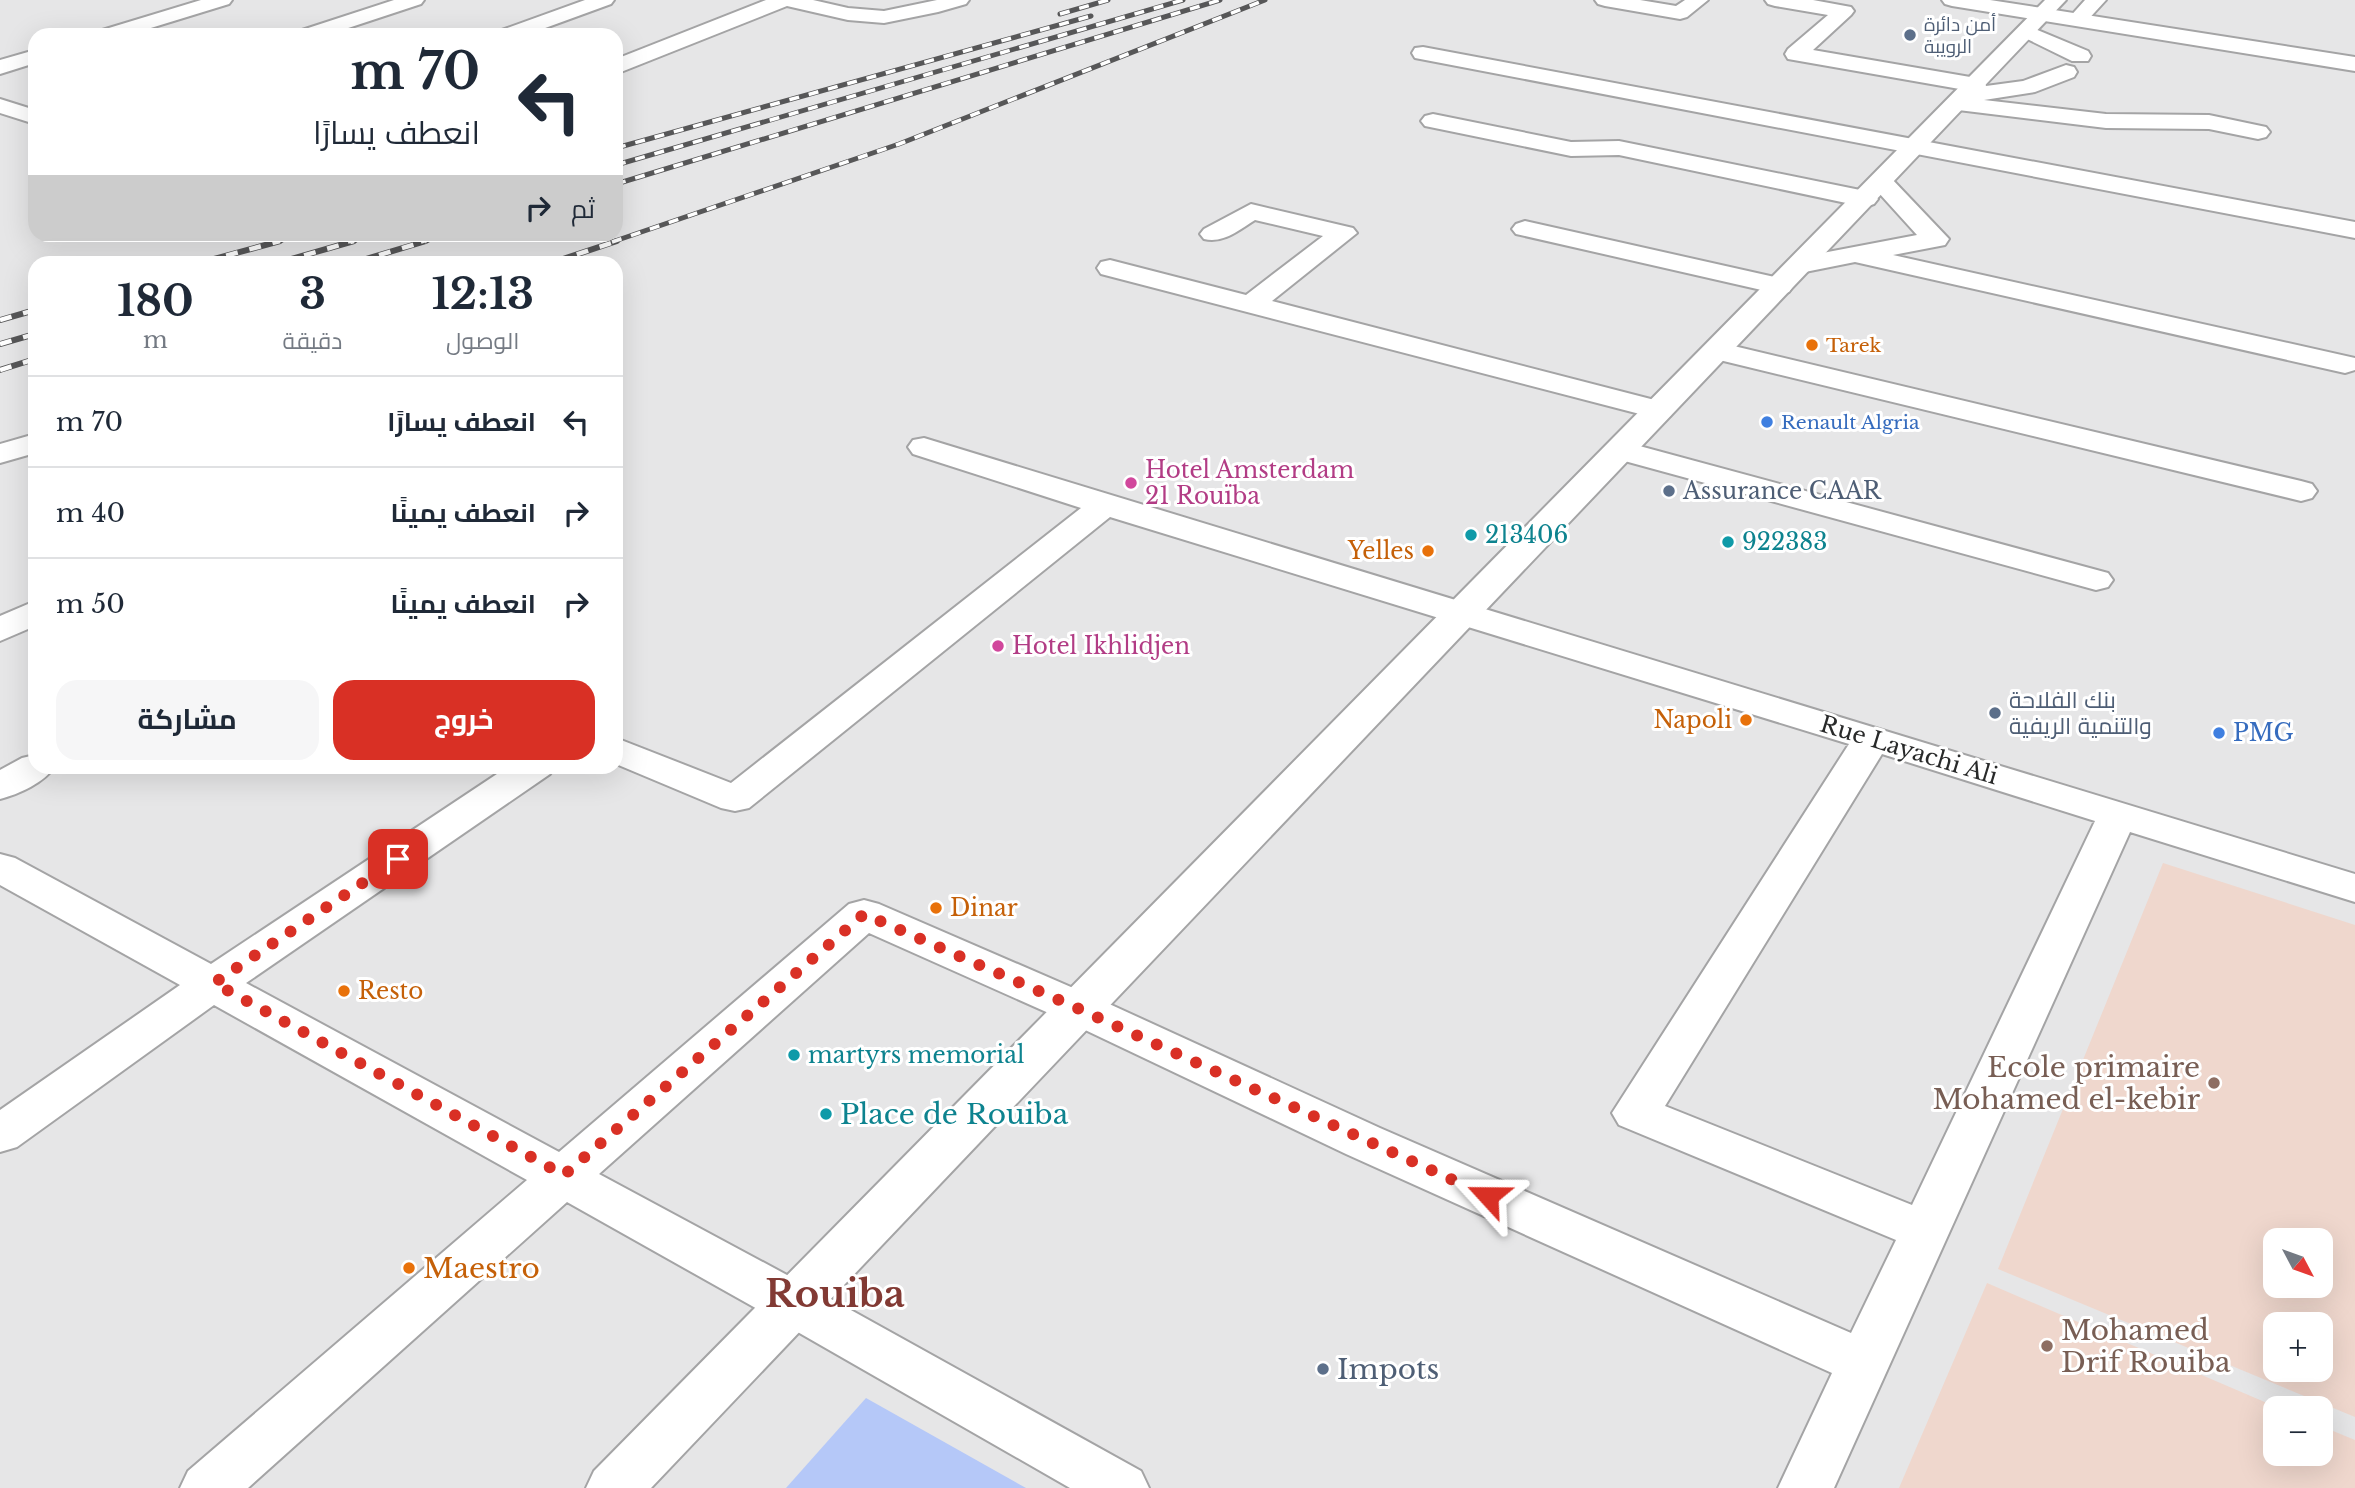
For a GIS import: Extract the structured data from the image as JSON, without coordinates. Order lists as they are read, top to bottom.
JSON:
{
  "streets": {
    "main road": ["Rue Layachi Ali"]
  },
  "districts": ["Rouiba"],
  "places": [
    "أمن دائرة الرويبة",
    "Tarek",
    "Renault Algria",
    "Hotel Amsterdam 21 Rouïba",
    "Assurance CAAR",
    "213406",
    "922383",
    "Yelles",
    "Hotel Ikhlidjen",
    "بنك الفلاحة والتنمية الريفية",
    "Napoli",
    "PMG",
    "Dinar",
    "Resto",
    "martyrs memorial",
    "Ecole primaire Mohamed el-kebir",
    "Place de Rouiba",
    "Maestro",
    "Mohamed Drif Rouiba",
    "Impots"
  ],
  "north": "bottom right",
  "page": {
    "turn": ["70 m", "انعطف يسارًا"],
    "then": "ثم",
    "eta": [
      "12:13",
      "الوصول",
      "3",
      "دقيقة",
      "180",
      "m"
    ],
    "list": [
      {
        "name": "انعطف يسارًا",
        "value": "70 m"
      },
      {
        "name": "انعطف يمينًا",
        "value": "40 m"
      },
      {
        "name": "انعطف يمينًا",
        "value": "50 m"
      }
    ],
    "buttons": ["خروج", "مشاركة"],
    "map_buttons": ["+", "−"]
  }
}
